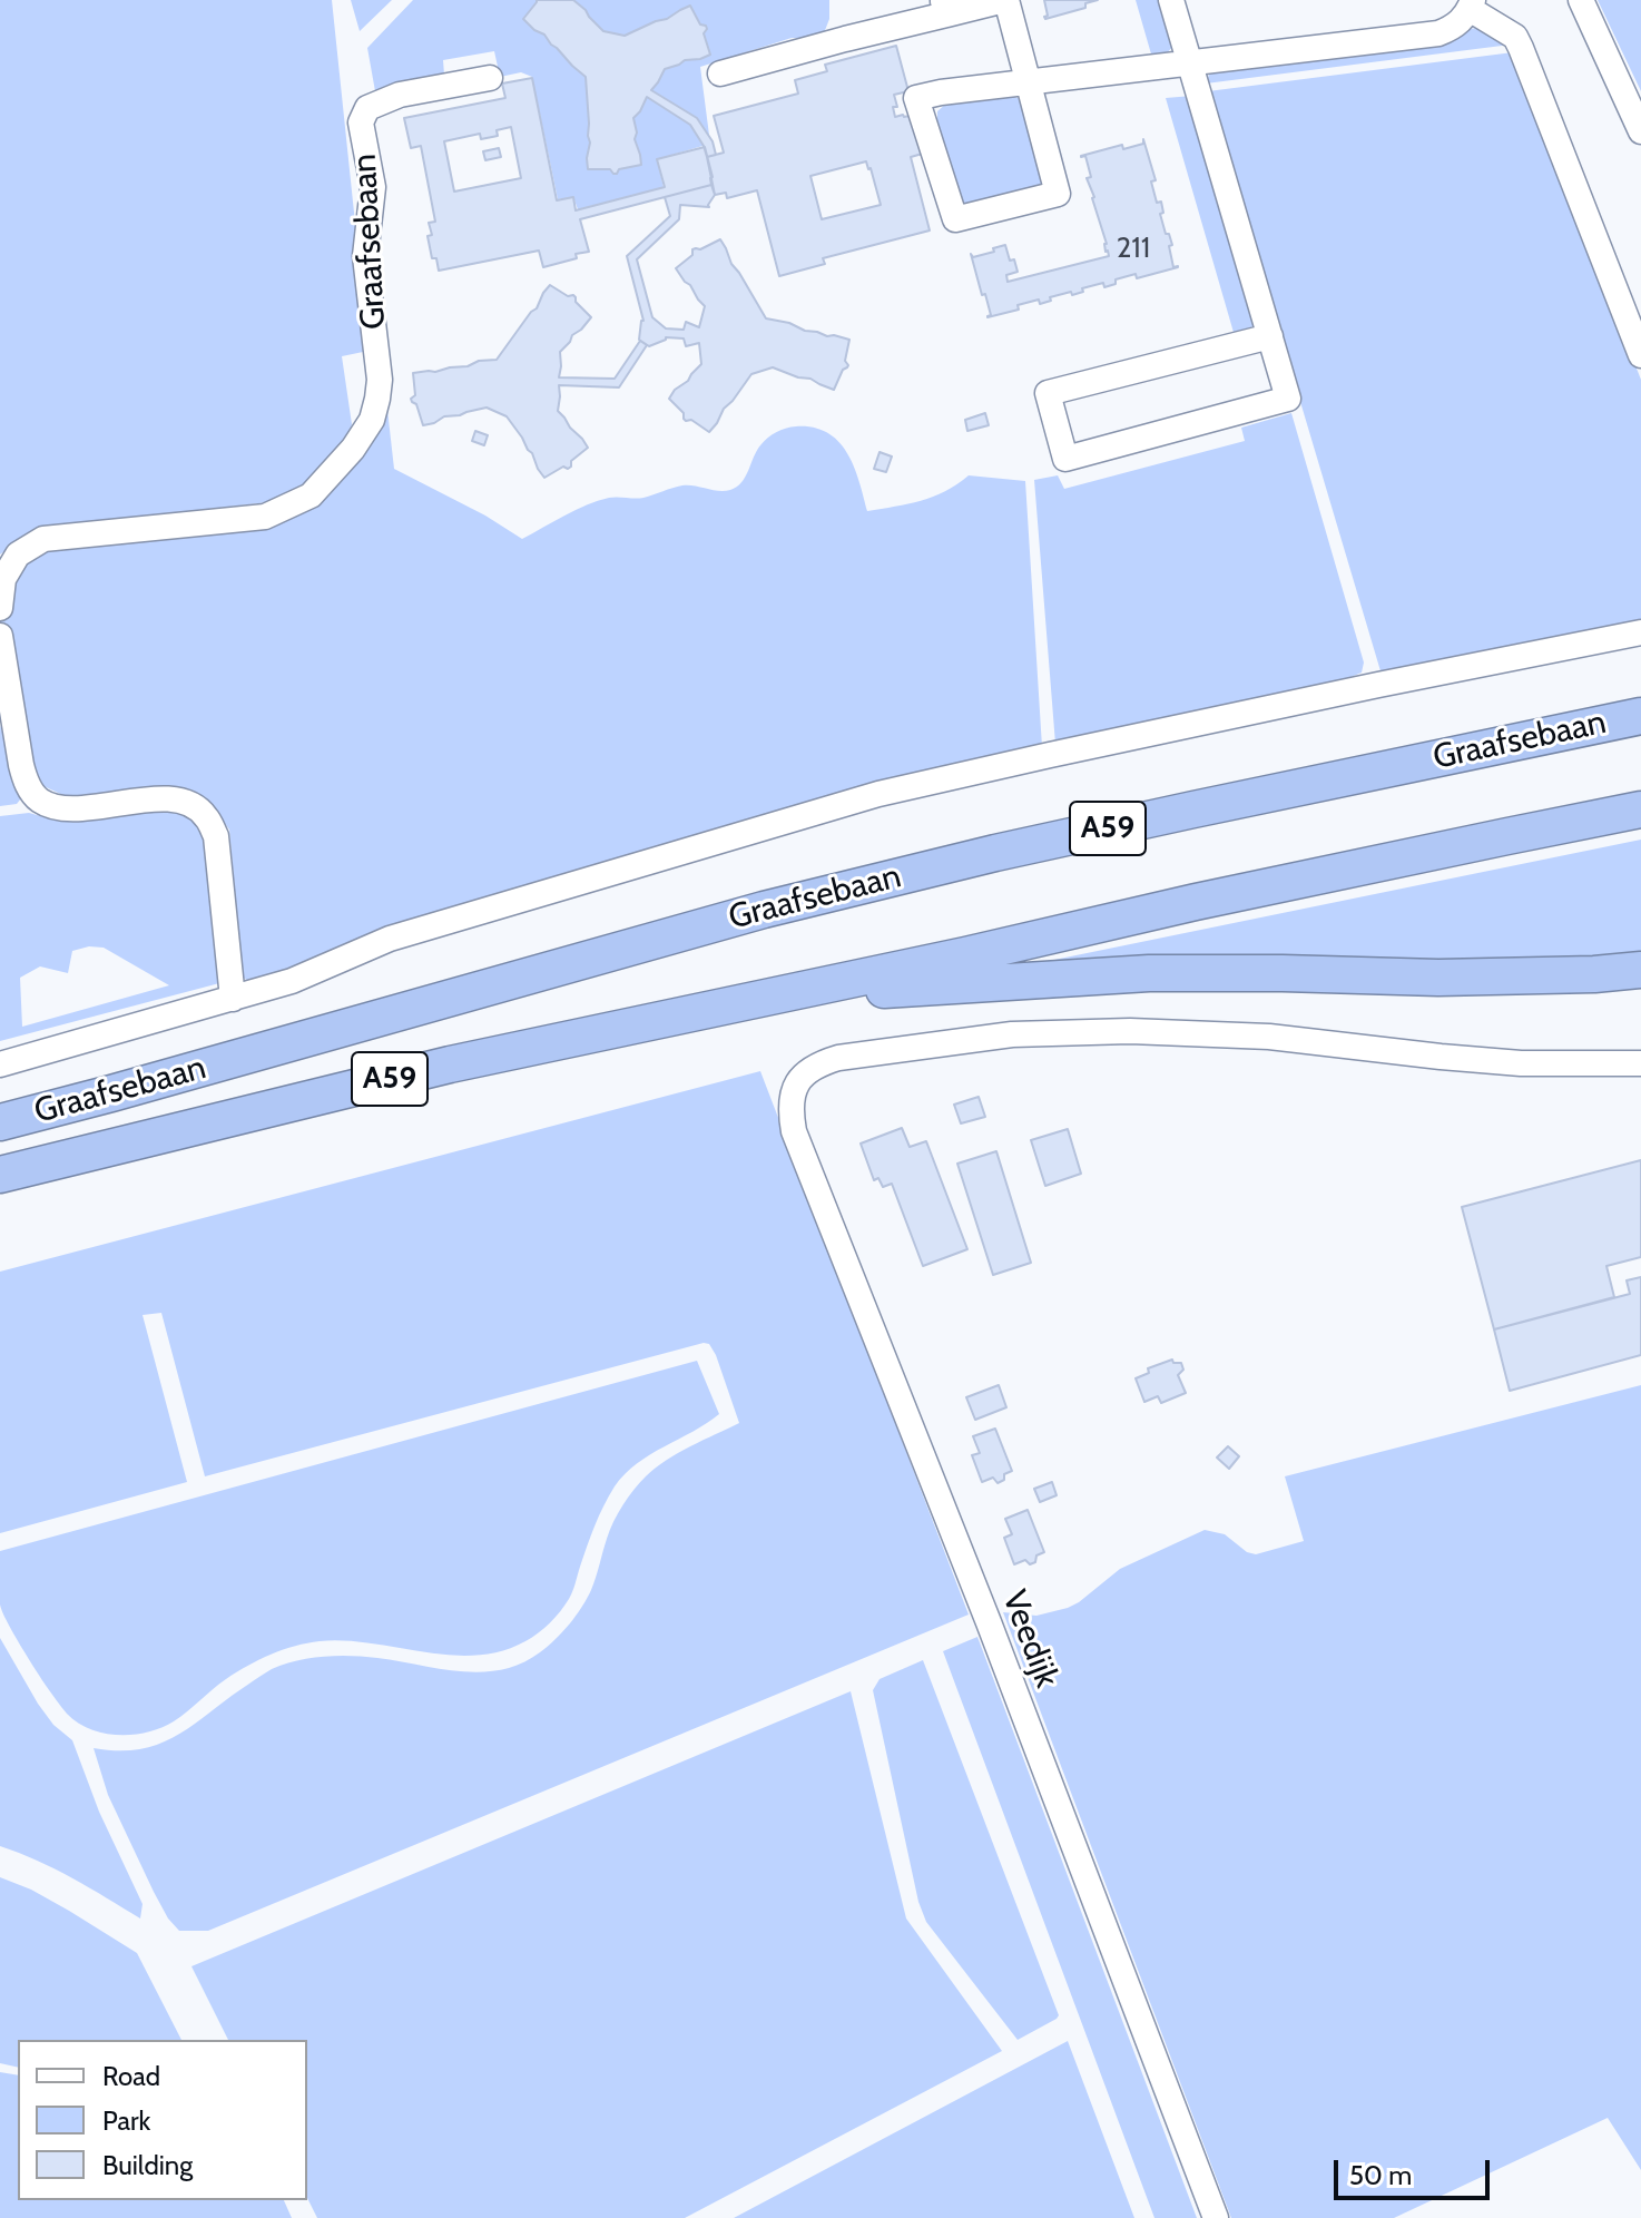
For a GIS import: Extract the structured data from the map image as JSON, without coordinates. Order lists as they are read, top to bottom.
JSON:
{
  "streets": {
    "highway": ["Graafsebaan", "A59"],
    "street": ["Veedijk"]
  },
  "crossings": [
    ["Graafsebaan", "A59"]
  ],
  "house_numbers": ["211"],
  "legend": ["Road", "Park", "Building"],
  "scale_bar": "50 m"
}
